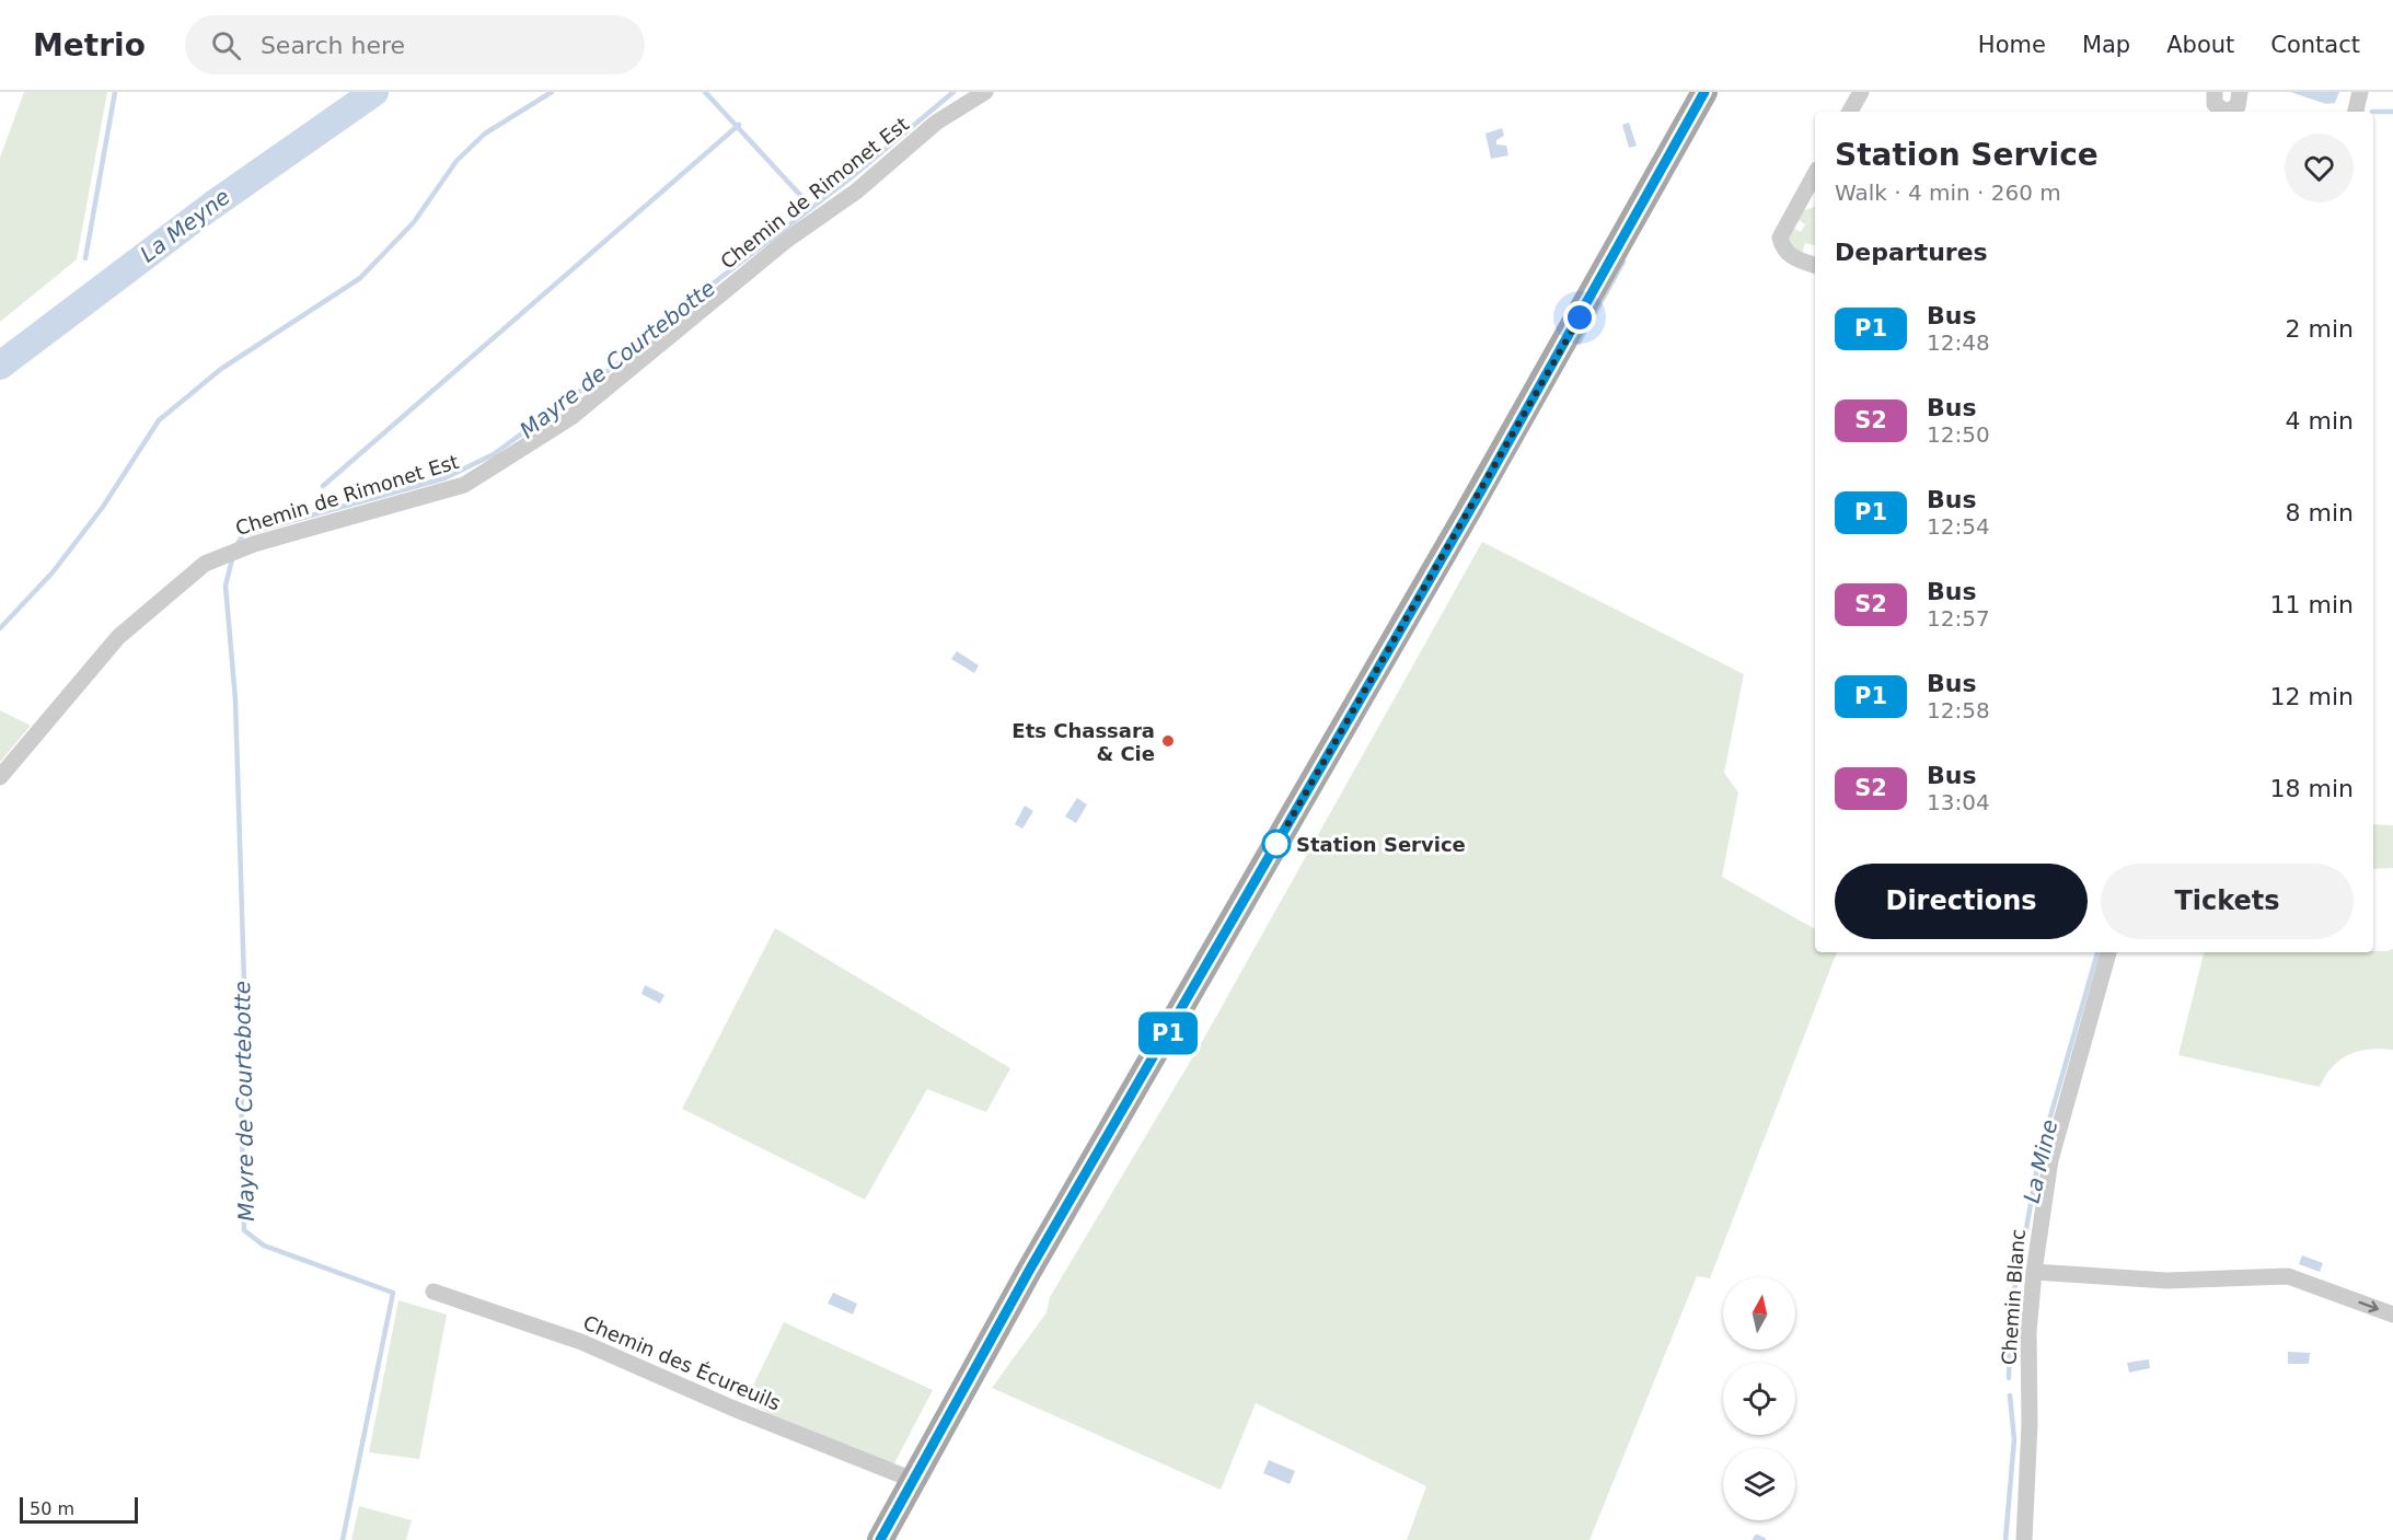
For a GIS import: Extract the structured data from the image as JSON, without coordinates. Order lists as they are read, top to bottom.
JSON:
{
  "streets": {
    "street": ["Chemin de Rimonet Est", "Chemin Blanc", "Chemin des Écureuils"]
  },
  "water": ["La Meyne", "Mayre de Courtebotte", "La Mine"],
  "places": ["Ets Chassara & Cie", "Station Service"],
  "lines": ["bus line P1"],
  "scale_bar": "50 m",
  "north": "top",
  "page": {
    "header": "Metrio",
    "search": "Search here",
    "nav": [
      "Home",
      "Map",
      "About",
      "Contact"
    ],
    "on_map": "P1",
    "heading": [
      ["Station Service", "Walk · 4 min · 260 m"],
      "Departures"
    ],
    "list": [
      {
        "mark": "P1",
        "name": "Bus",
        "note": "12:48",
        "value": "2 min"
      },
      {
        "mark": "S2",
        "name": "Bus",
        "note": "12:50",
        "value": "4 min"
      },
      {
        "mark": "P1",
        "name": "Bus",
        "note": "12:54",
        "value": "8 min"
      },
      {
        "mark": "S2",
        "name": "Bus",
        "note": "12:57",
        "value": "11 min"
      },
      {
        "mark": "P1",
        "name": "Bus",
        "note": "12:58",
        "value": "12 min"
      },
      {
        "mark": "S2",
        "name": "Bus",
        "note": "13:04",
        "value": "18 min"
      }
    ],
    "buttons": ["Directions", "Tickets"],
    "scale": "50 m"
  }
}
